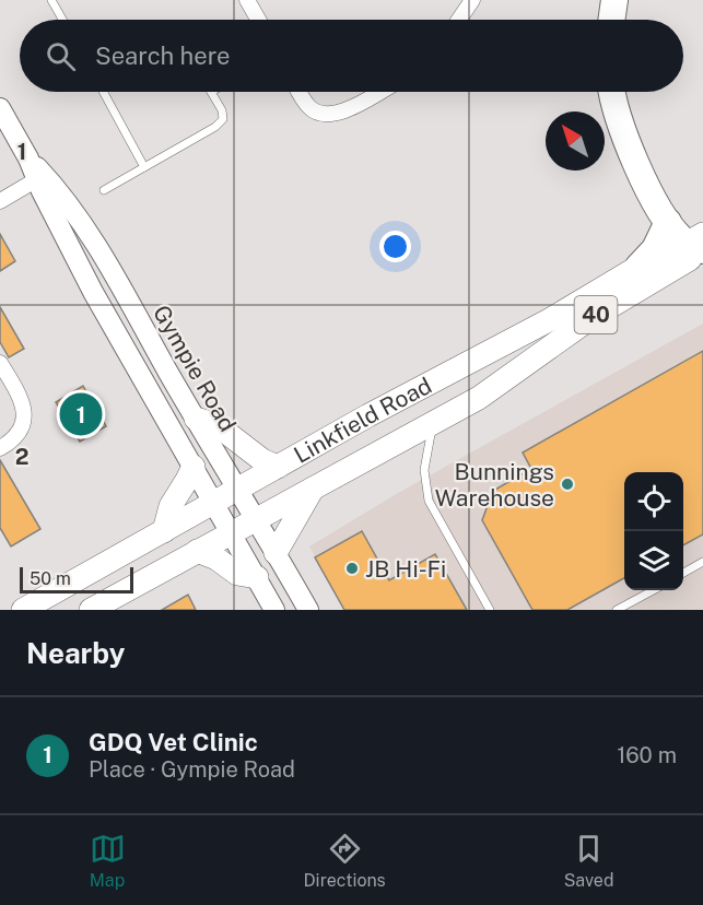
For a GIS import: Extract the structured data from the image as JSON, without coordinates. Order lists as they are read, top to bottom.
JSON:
{
  "streets": {
    "main road": ["40", "Gympie Road", "Linkfield Road"]
  },
  "crossings": [
    ["Gympie Road", "Linkfield Road"]
  ],
  "places": ["Bunnings Warehouse", "JB Hi-Fi"],
  "scale_bar": "50 m",
  "north": "top left",
  "page": {
    "search": "Search here",
    "pins": "1",
    "scale": "50 m",
    "heading": "Nearby",
    "list": [
      {
        "mark": "1",
        "name": "GDQ Vet Clinic",
        "note": "Place · Gympie Road",
        "value": "160 m"
      }
    ],
    "nav": ["Map", "Directions", "Saved"]
  },
  "grid": {
    "rows": ["1", "2"]
  }
}
